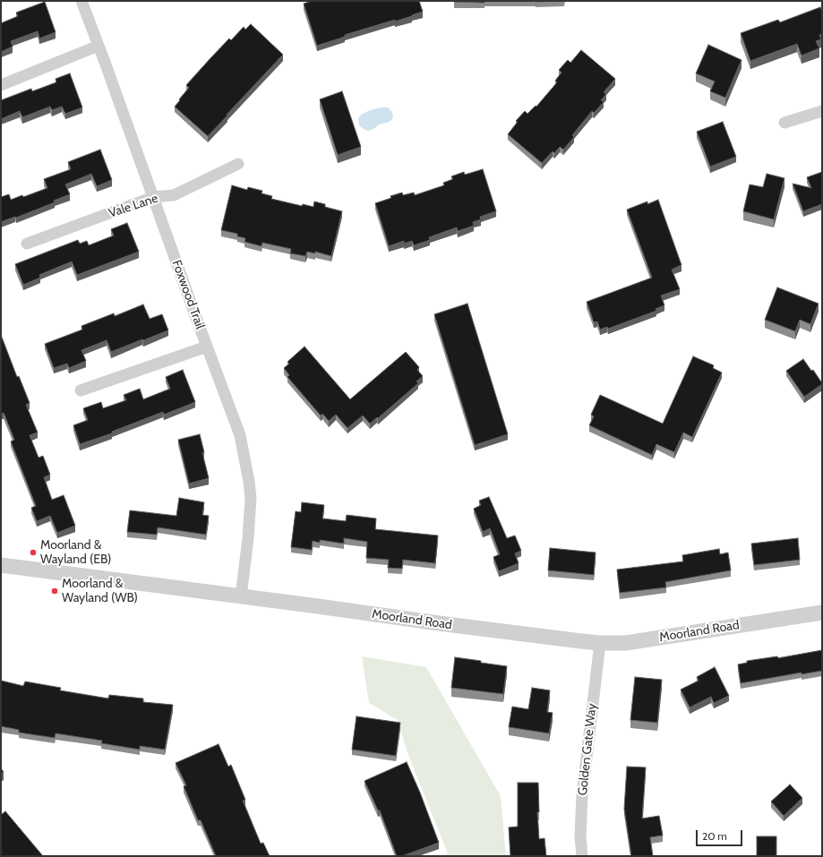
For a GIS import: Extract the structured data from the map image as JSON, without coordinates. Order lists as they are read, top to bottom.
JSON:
{
  "streets": {
    "street": [
      "Vale Lane",
      "Foxwood Trail",
      "Moorland Road",
      "Golden Gate Way"
    ]
  },
  "crossings": [
    ["Vale Lane", "Foxwood Trail"],
    ["Foxwood Trail", "Moorland Road"],
    ["Moorland Road", "Golden Gate Way"]
  ],
  "places": ["Moorland & Wayland (EB)", "Moorland & Wayland (WB)"],
  "scale_bar": "20 m"
}
